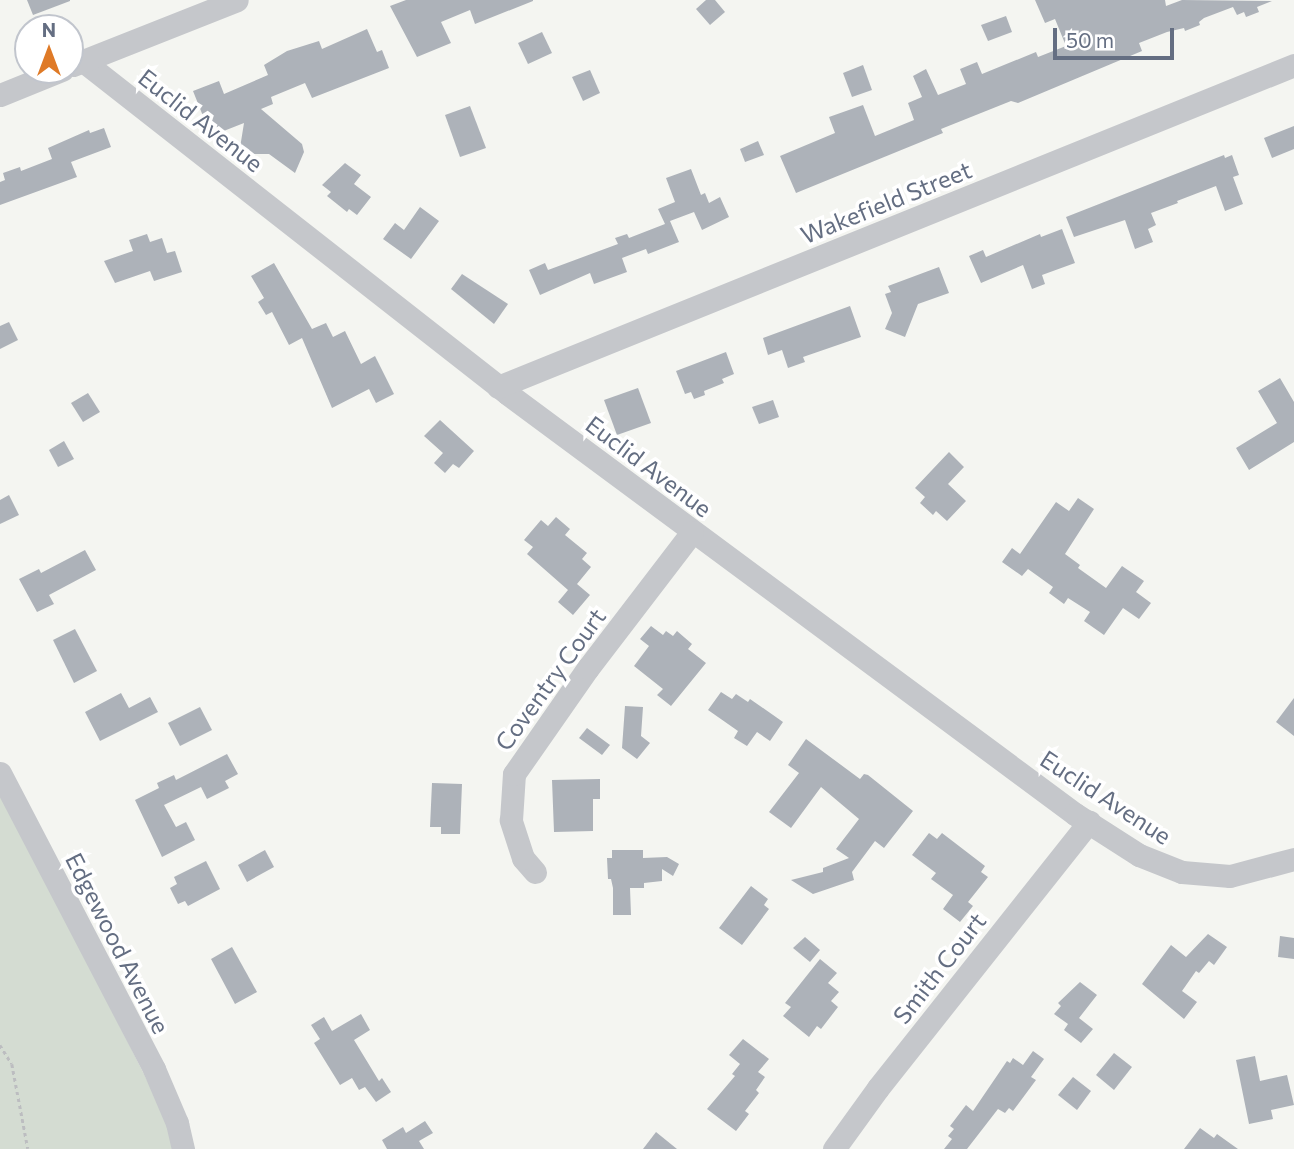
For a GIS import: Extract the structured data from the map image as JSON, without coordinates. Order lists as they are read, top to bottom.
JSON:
{
  "streets": {
    "street": [
      "Euclid Avenue",
      "Wakefield Street",
      "Coventry Court",
      "Edgewood Avenue",
      "Smith Court"
    ]
  },
  "crossings": [
    ["Euclid Avenue", "Wakefield Street"],
    ["Euclid Avenue", "Coventry Court"],
    ["Euclid Avenue", "Smith Court"]
  ],
  "scale_bar": "50 m",
  "north": "top"
}
